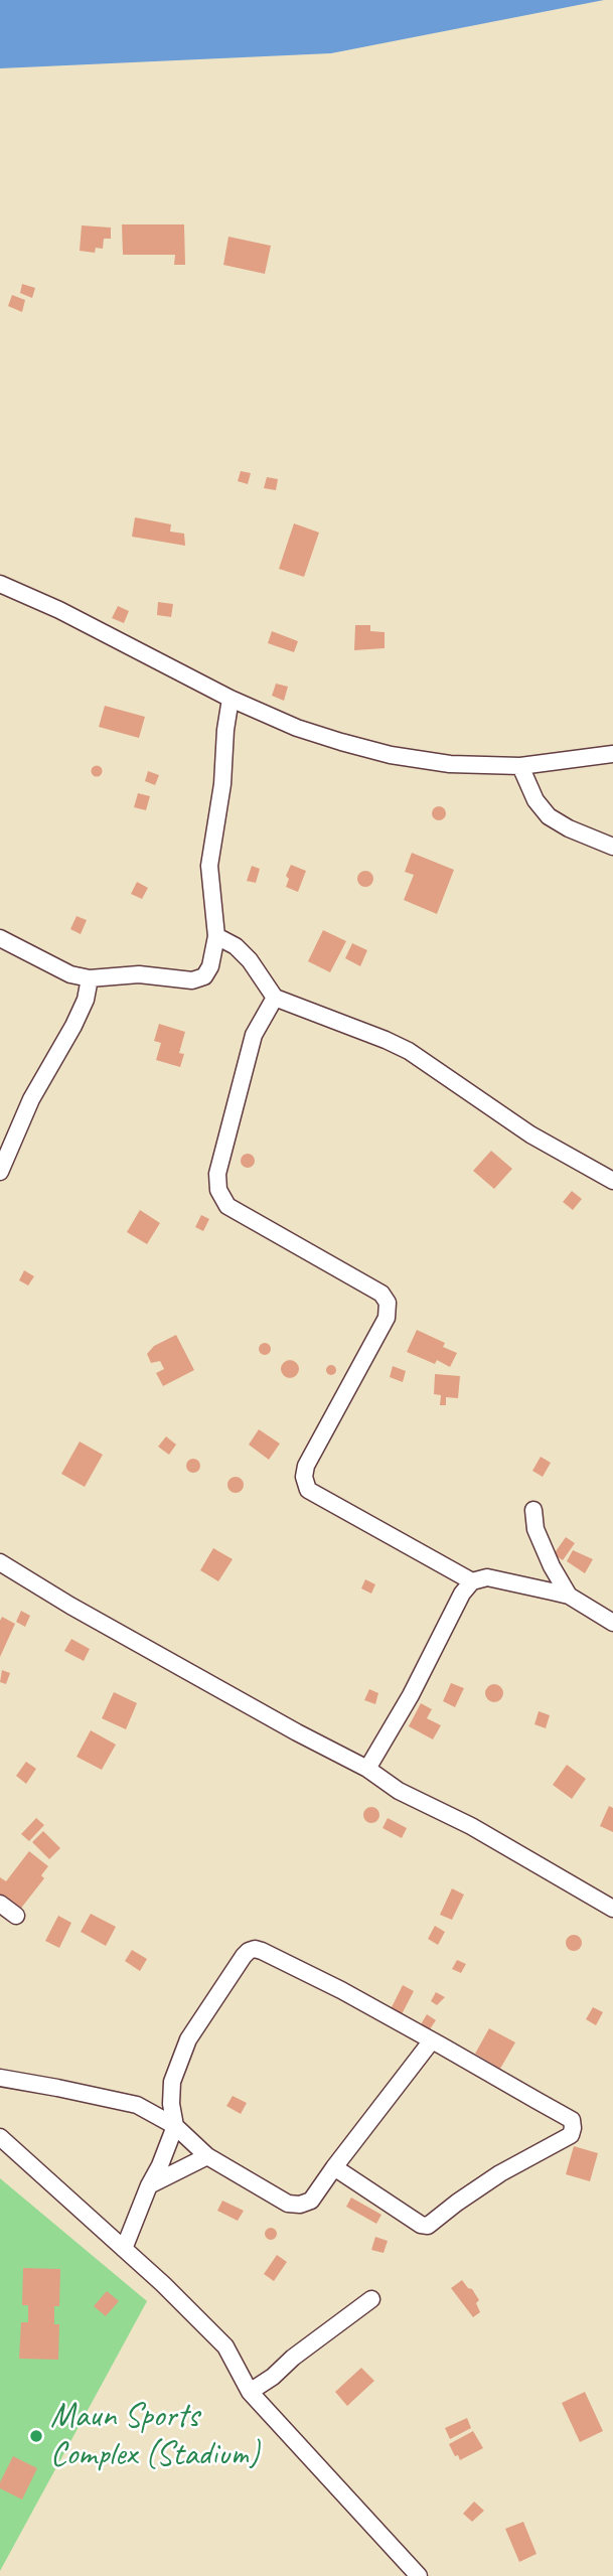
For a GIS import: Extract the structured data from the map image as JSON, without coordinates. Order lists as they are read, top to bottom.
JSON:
{
  "places": ["Maun Sports Complex (Stadium)"]
}
